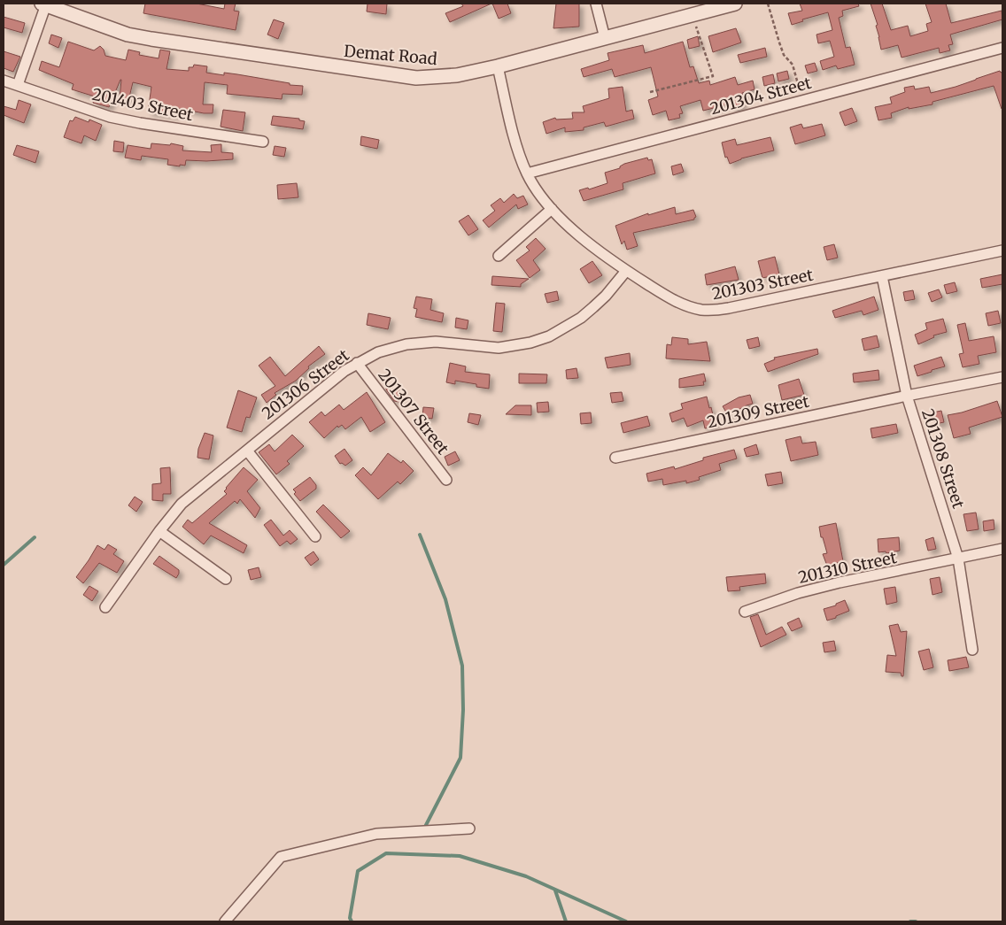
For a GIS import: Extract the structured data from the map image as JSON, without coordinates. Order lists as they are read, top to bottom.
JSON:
{
  "streets": {
    "street": [
      "Demat Road",
      "201304 Street",
      "201403 Street",
      "201303 Street",
      "201306 Street",
      "201307 Street",
      "201309 Street",
      "201308 Street",
      "201310 Street"
    ]
  },
  "crossings": [
    ["Demat Road", "201303 Street"],
    ["201304 Street", "201303 Street"],
    ["201303 Street", "201306 Street"],
    ["201303 Street", "201308 Street"],
    ["201306 Street", "201307 Street"],
    ["201309 Street", "201308 Street"],
    ["201308 Street", "201310 Street"]
  ]
}
